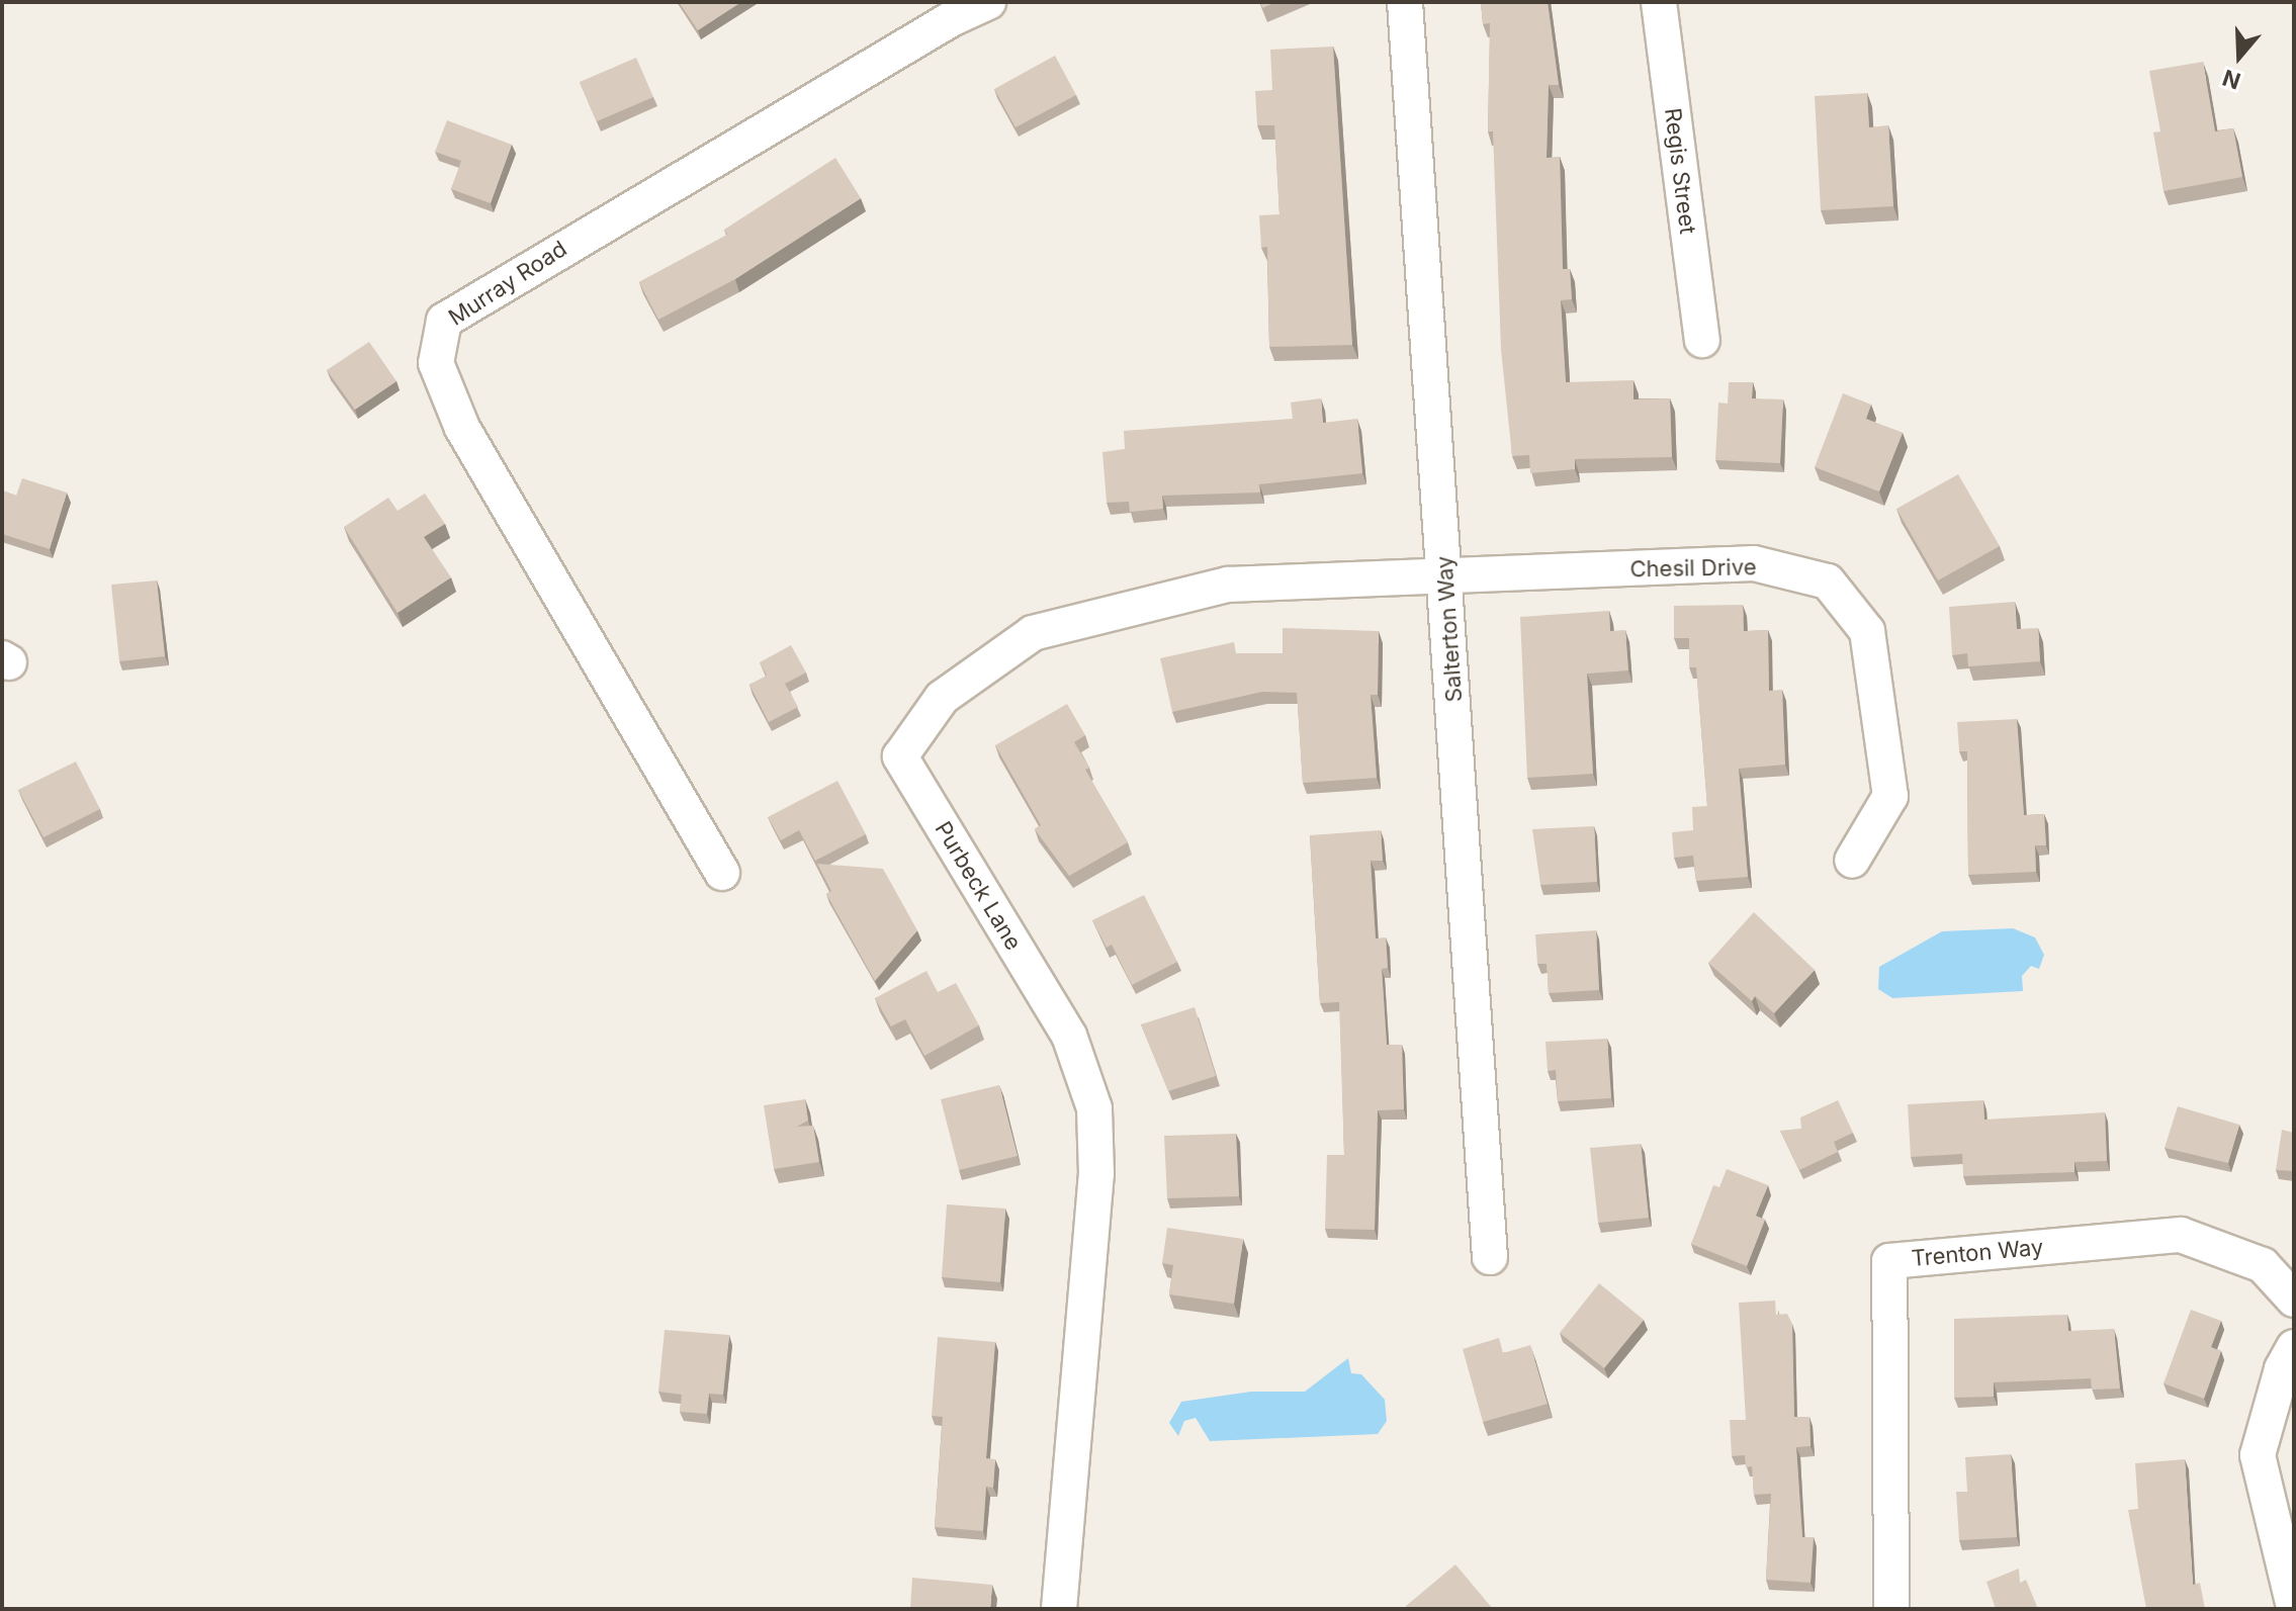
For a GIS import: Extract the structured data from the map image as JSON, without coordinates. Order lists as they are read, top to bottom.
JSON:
{
  "streets": {
    "street": [
      "Regis Street",
      "Murray Road",
      "Chesil Drive",
      "Salterton Way",
      "Purbeck Lane",
      "Trenton Way"
    ]
  },
  "crossings": [
    ["Chesil Drive", "Salterton Way"],
    ["Chesil Drive", "Purbeck Lane"],
    ["Salterton Way", "Purbeck Lane"]
  ],
  "north": "bottom"
}
